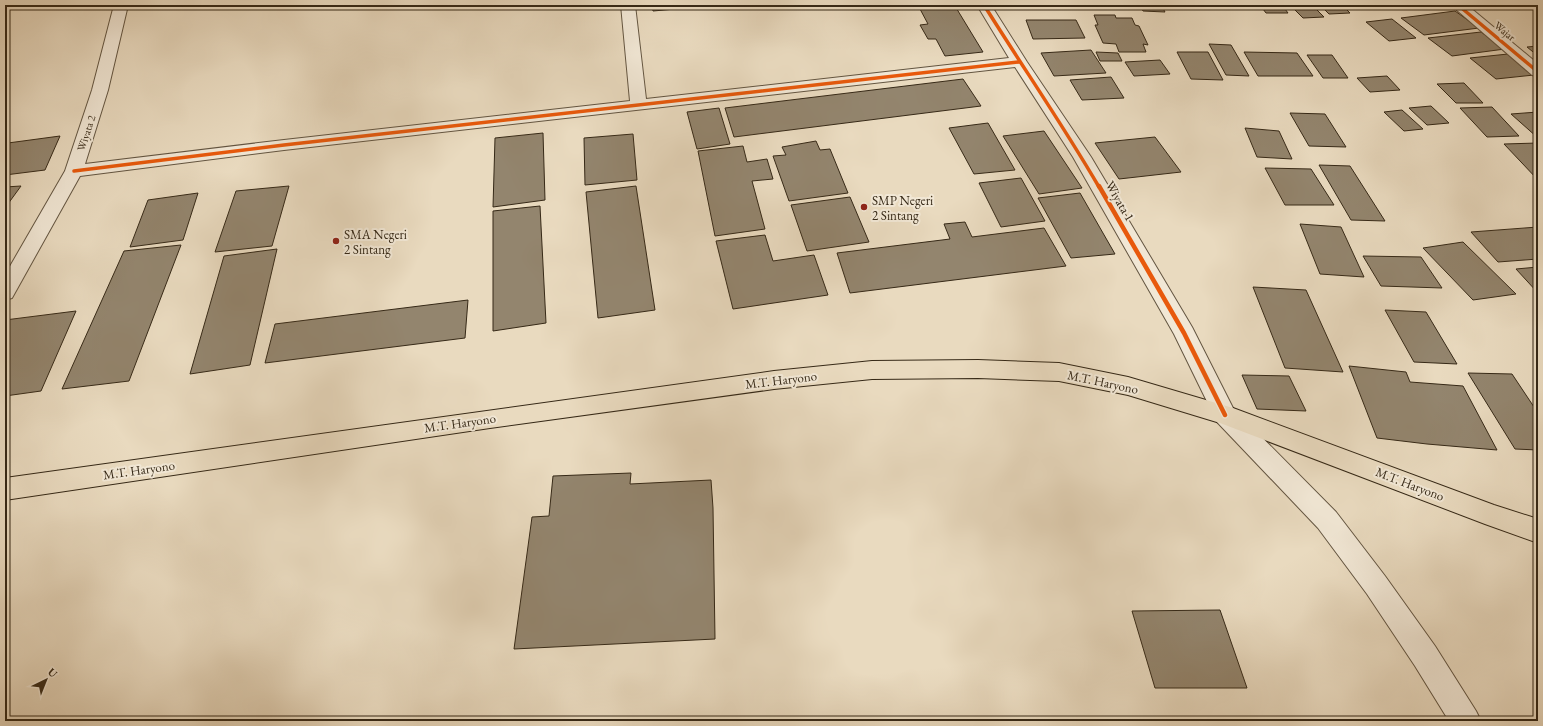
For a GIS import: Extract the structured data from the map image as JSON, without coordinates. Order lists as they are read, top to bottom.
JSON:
{
  "streets": {
    "highway": ["M.T. Haryono"],
    "street": ["Wajar", "Wiyata 2", "Wiyata 1"]
  },
  "crossings": [
    ["Wiyata 1", "M.T. Haryono"]
  ],
  "places": ["SMP Negeri 2 Sintang", "SMA Negeri 2 Sintang"],
  "north": "top right"
}
